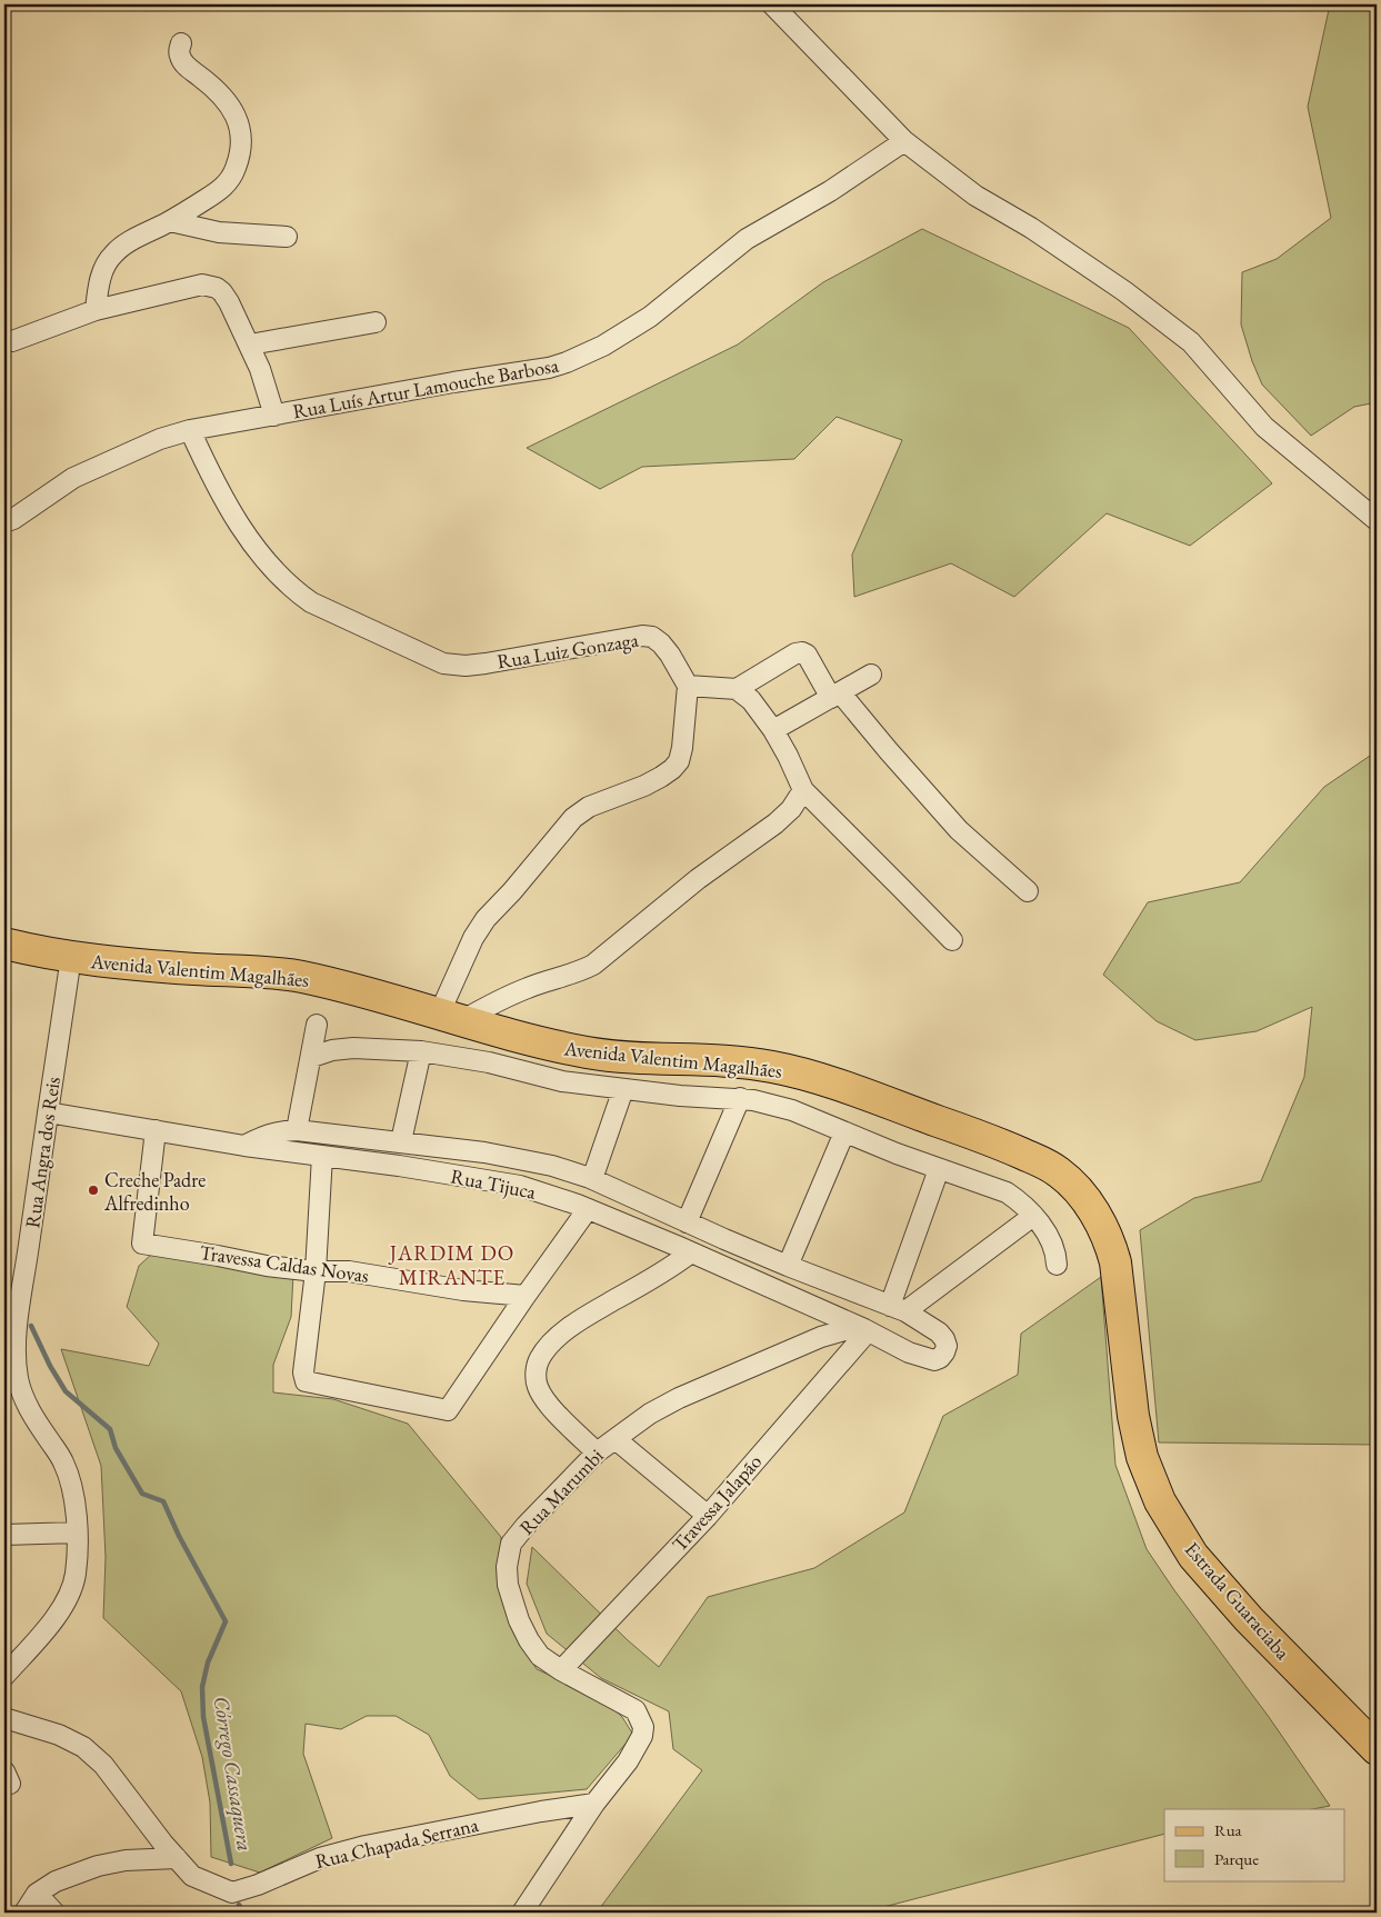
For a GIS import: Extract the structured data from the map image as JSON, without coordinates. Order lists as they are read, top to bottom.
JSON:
{
  "streets": {
    "main road": ["Avenida Valentim Magalhães", "Estrada Guaraciaba"],
    "street": [
      "Rua Luís Artur Lamouche Barbosa",
      "Rua Luiz Gonzaga",
      "Rua Angra dos Reis",
      "Rua Tijuca",
      "Travessa Caldas Novas",
      "Rua Marumbi",
      "Travessa Jalapão",
      "Rua Chapada Serrana"
    ]
  },
  "crossings": [
    ["Rua Luís Artur Lamouche Barbosa", "Rua Luiz Gonzaga"],
    ["Avenida Valentim Magalhães", "Rua Angra dos Reis"],
    ["Avenida Valentim Magalhães", "Estrada Guaraciaba"],
    ["Rua Angra dos Reis", "Rua Tijuca"],
    ["Rua Tijuca", "Travessa Caldas Novas"],
    ["Rua Tijuca", "Rua Marumbi"],
    ["Rua Tijuca", "Travessa Jalapão"],
    ["Rua Marumbi", "Travessa Jalapão"],
    ["Rua Marumbi", "Rua Chapada Serrana"]
  ],
  "districts": ["JARDIM DO MIRANTE"],
  "water": ["Córrego Cassaquera"],
  "places": ["Creche Padre Alfredinho"],
  "legend": ["Rua", "Parque"]
}
